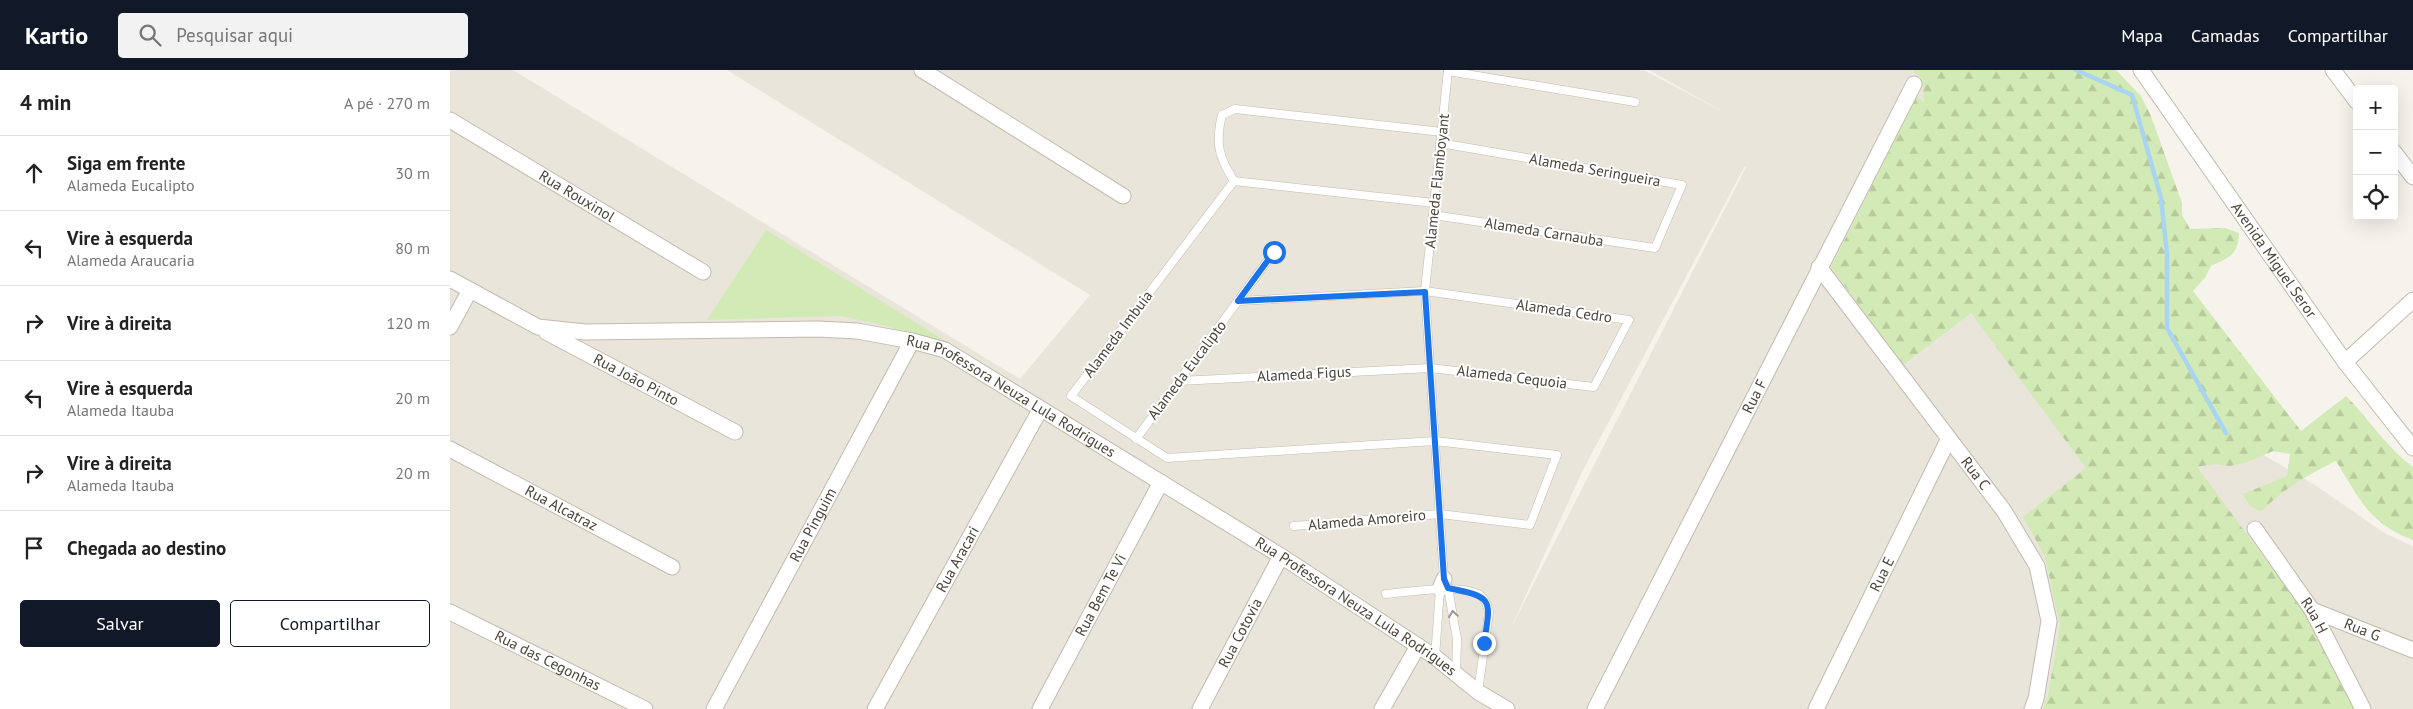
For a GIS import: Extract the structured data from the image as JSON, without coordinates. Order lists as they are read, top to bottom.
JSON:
{
  "streets": {
    "street": [
      "Rua Rouxinol",
      "Avenida Miguel Seror",
      "Rua João Pinto",
      "Rua F",
      "Rua Professora Neuza Lula Rodrigues",
      "Rua C",
      "Rua Alcatraz",
      "Rua Pinguim",
      "Rua Aracari",
      "Rua E",
      "Rua Bem Te Vi",
      "Rua H",
      "Rua G",
      "Rua Cotovia",
      "Rua das Cegonhas"
    ],
    "lane": [
      "Alameda Seringueira",
      "Alameda Flamboyant",
      "Alameda Carnauba",
      "Alameda Cedro",
      "Alameda Imbuia",
      "Alameda Eucalipto",
      "Alameda Figus",
      "Alameda Cequoia",
      "Alameda Amoreiro"
    ]
  },
  "crossings": [
    ["Alameda Seringueira", "Alameda Flamboyant"],
    ["Alameda Seringueira", "Alameda Carnauba"],
    ["Alameda Flamboyant", "Alameda Carnauba"],
    ["Alameda Flamboyant", "Alameda Cedro"],
    ["Alameda Flamboyant", "Alameda Imbuia"],
    ["Alameda Flamboyant", "Alameda Figus"],
    ["Alameda Flamboyant", "Alameda Cequoia"],
    ["Alameda Flamboyant", "Alameda Amoreiro"],
    ["Alameda Cedro", "Alameda Cequoia"],
    ["Alameda Imbuia", "Alameda Eucalipto"],
    ["Alameda Imbuia", "Alameda Amoreiro"],
    ["Alameda Eucalipto", "Alameda Figus"],
    ["Alameda Figus", "Alameda Cequoia"],
    ["Rua João Pinto", "Rua Professora Neuza Lula Rodrigues"],
    ["Rua F", "Rua C"],
    ["Rua Professora Neuza Lula Rodrigues", "Rua Pinguim"],
    ["Rua Professora Neuza Lula Rodrigues", "Rua Aracari"],
    ["Rua Professora Neuza Lula Rodrigues", "Rua Bem Te Vi"],
    ["Rua Professora Neuza Lula Rodrigues", "Rua Cotovia"],
    ["Rua C", "Rua E"],
    ["Rua H", "Rua G"]
  ],
  "page": {
    "header": "Kartio",
    "search": "Pesquisar aqui",
    "nav": ["Mapa", "Camadas", "Compartilhar"],
    "heading": ["4 min", "A pé · 270 m"],
    "map_buttons": ["+", "−"],
    "list": [
      ["Siga em frente", "Alameda Eucalipto", "30 m"],
      ["Vire à esquerda", "Alameda Araucaria", "80 m"],
      ["Vire à direita", "120 m"],
      ["Vire à esquerda", "Alameda Itauba", "20 m"],
      ["Vire à direita", "Alameda Itauba", "20 m"],
      "Chegada ao destino"
    ],
    "buttons": ["Salvar", "Compartilhar"]
  }
}
